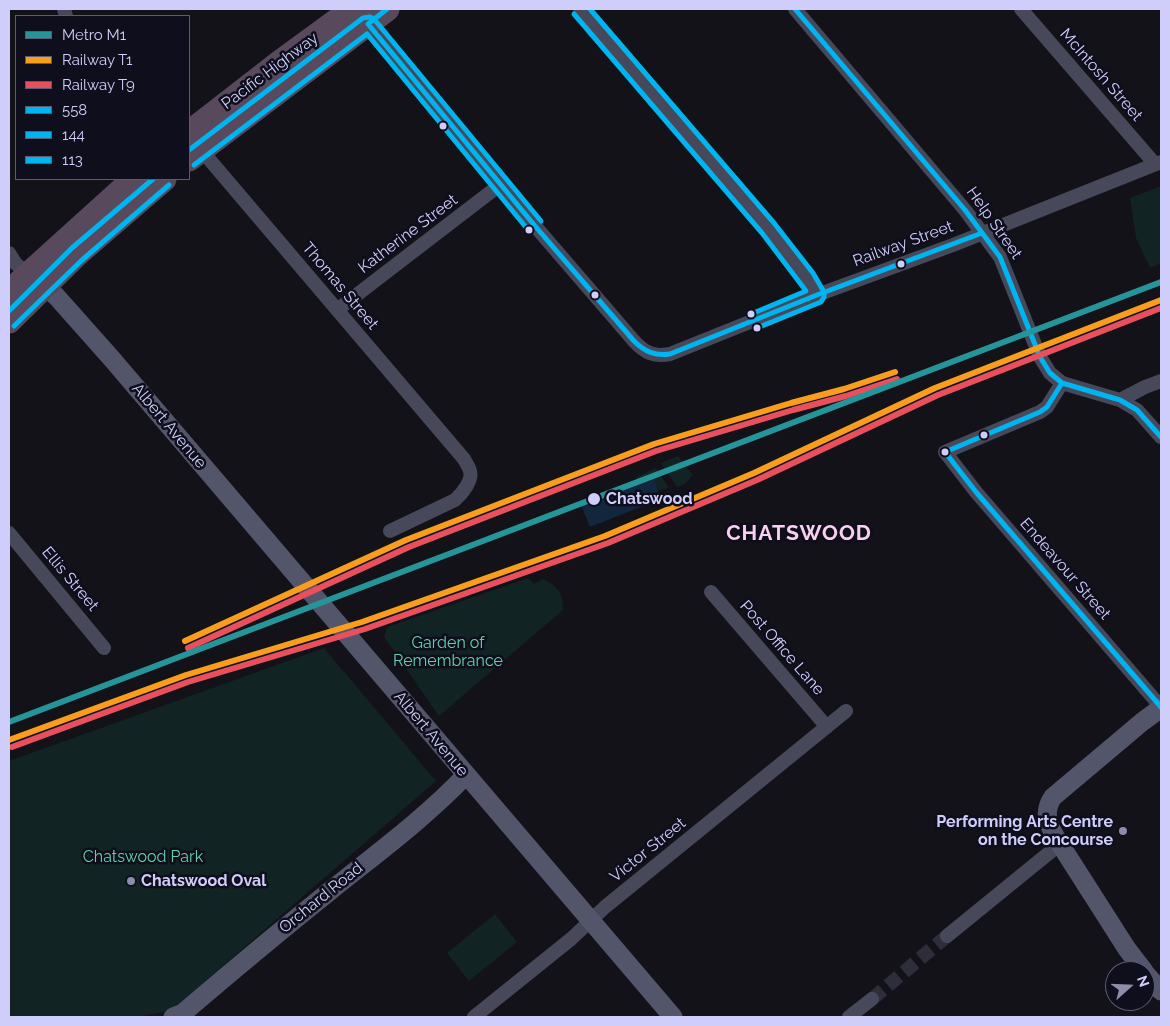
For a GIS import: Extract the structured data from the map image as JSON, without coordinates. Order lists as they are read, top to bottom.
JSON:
{
  "streets": {
    "highway": ["Pacific Highway"],
    "main road": ["Albert Avenue", "Orchard Road"],
    "street": [
      "McIntosh Street",
      "Help Street",
      "Katherine Street",
      "Railway Street",
      "Thomas Street",
      "Endeavour Street",
      "Ellis Street",
      "Post Office Lane",
      "Victor Street"
    ]
  },
  "crossings": [
    ["Pacific Highway", "Thomas Street"],
    ["McIntosh Street", "Railway Street"],
    ["Help Street", "Railway Street"],
    ["Help Street", "Endeavour Street"],
    ["Katherine Street", "Railway Street"],
    ["Katherine Street", "Thomas Street"],
    ["Albert Avenue", "Victor Street"],
    ["Albert Avenue", "Orchard Road"],
    ["Post Office Lane", "Victor Street"]
  ],
  "districts": ["CHATSWOOD"],
  "parks": ["Garden of Remembrance", "Chatswood Park"],
  "places": ["Chatswood", "Performing Arts Centre on the Concourse", "Chatswood Oval"],
  "lines": [
    "transit line 558",
    "transit line 113",
    "transit line 144",
    "metro line M1",
    "rail line T1",
    "rail line T9"
  ],
  "legend": [
    "Metro M1",
    "Railway T1",
    "Railway T9",
    "558",
    "144",
    "113"
  ],
  "north": "right"
}
